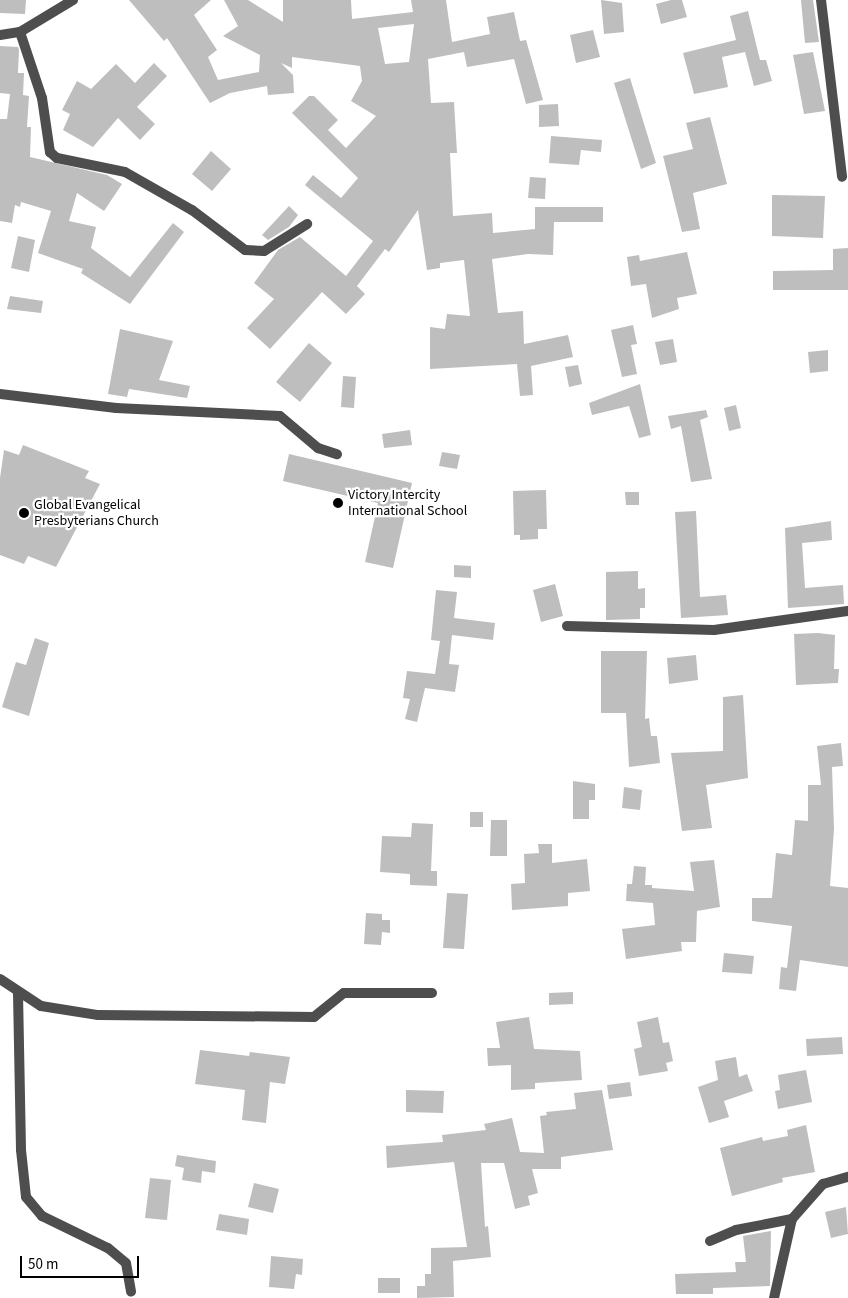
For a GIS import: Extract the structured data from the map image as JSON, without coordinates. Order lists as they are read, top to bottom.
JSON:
{
  "places": ["Victory Intercity International School", "Global Evangelical Presbyterians Church"],
  "scale_bar": "50 m"
}
